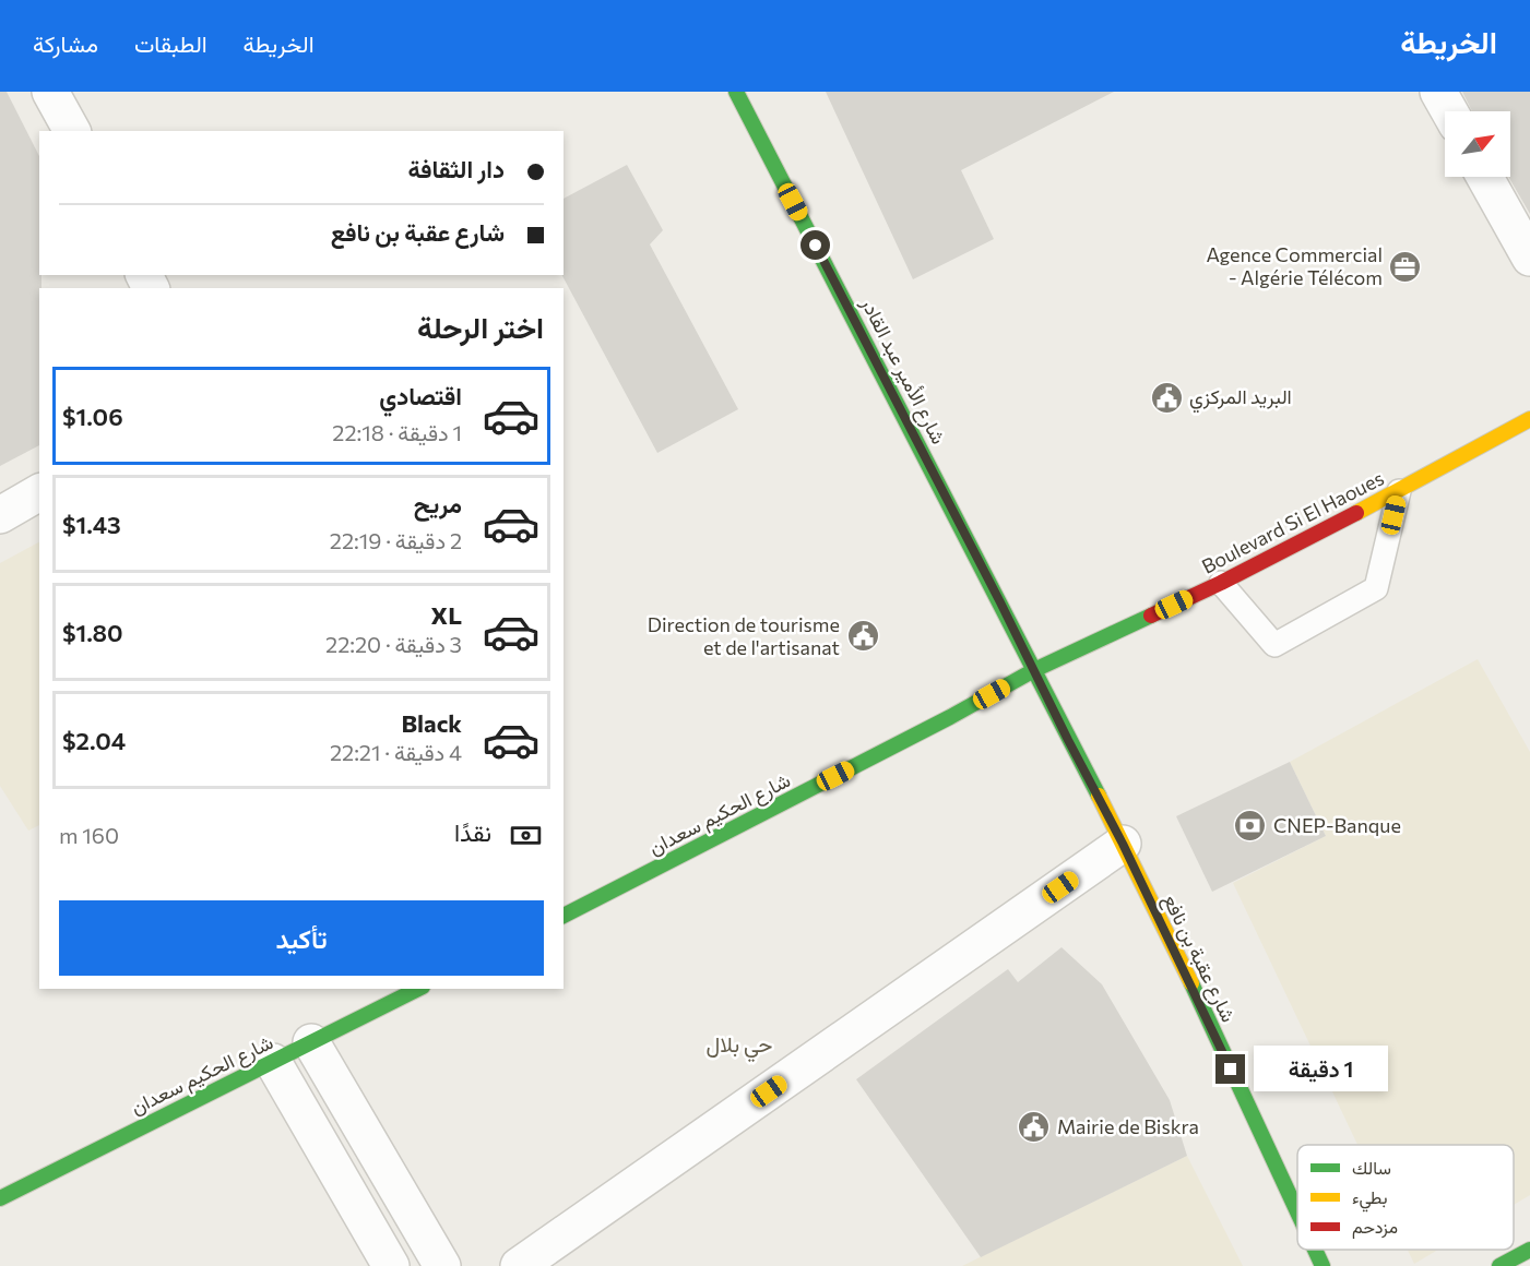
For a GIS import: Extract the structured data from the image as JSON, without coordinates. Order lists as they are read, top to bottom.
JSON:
{
  "streets": {
    "main road": [
      "شارع الأمير عبد القادر",
      "Boulevard Si El Haoues",
      "شارع الحكيم سعدان",
      "شارع عقبة بن نافع"
    ]
  },
  "crossings": [
    ["شارع الأمير عبد القادر", "Boulevard Si El Haoues"],
    ["شارع الأمير عبد القادر", "شارع الحكيم سعدان"],
    ["شارع الأمير عبد القادر", "شارع عقبة بن نافع"],
    ["Boulevard Si El Haoues", "شارع الحكيم سعدان"],
    ["Boulevard Si El Haoues", "شارع عقبة بن نافع"],
    ["شارع الحكيم سعدان", "شارع عقبة بن نافع"]
  ],
  "districts": ["حي بلال"],
  "places": {
    "office": ["Agence Commercial - Algérie Télécom"],
    "public building": ["البريد المركزي", "Direction de tourisme et de l'artisanat", "Mairie de Biskra"],
    "bank": ["CNEP-Banque"]
  },
  "legend": ["سالك", "بطيء", "مزدحم"],
  "north": "top right",
  "page": {
    "header": "الخريطة",
    "nav": ["الخريطة", "الطبقات", "مشاركة"],
    "banner": ["دار الثقافة", "شارع عقبة بن نافع"],
    "heading": "اختر الرحلة",
    "list": [
      {
        "name": "اقتصادي",
        "note": "1 دقيقة · 22:18",
        "value": "$1.06"
      },
      {
        "name": "مريح",
        "note": "2 دقيقة · 22:19",
        "value": "$1.43"
      },
      {
        "name": "XL",
        "note": "3 دقيقة · 22:20",
        "value": "$1.80"
      },
      {
        "name": "Black",
        "note": "4 دقيقة · 22:21",
        "value": "$2.04"
      }
    ],
    "pay": ["نقدًا", "160 m"],
    "buttons": "تأكيد",
    "bubble": "1 دقيقة"
  }
}
